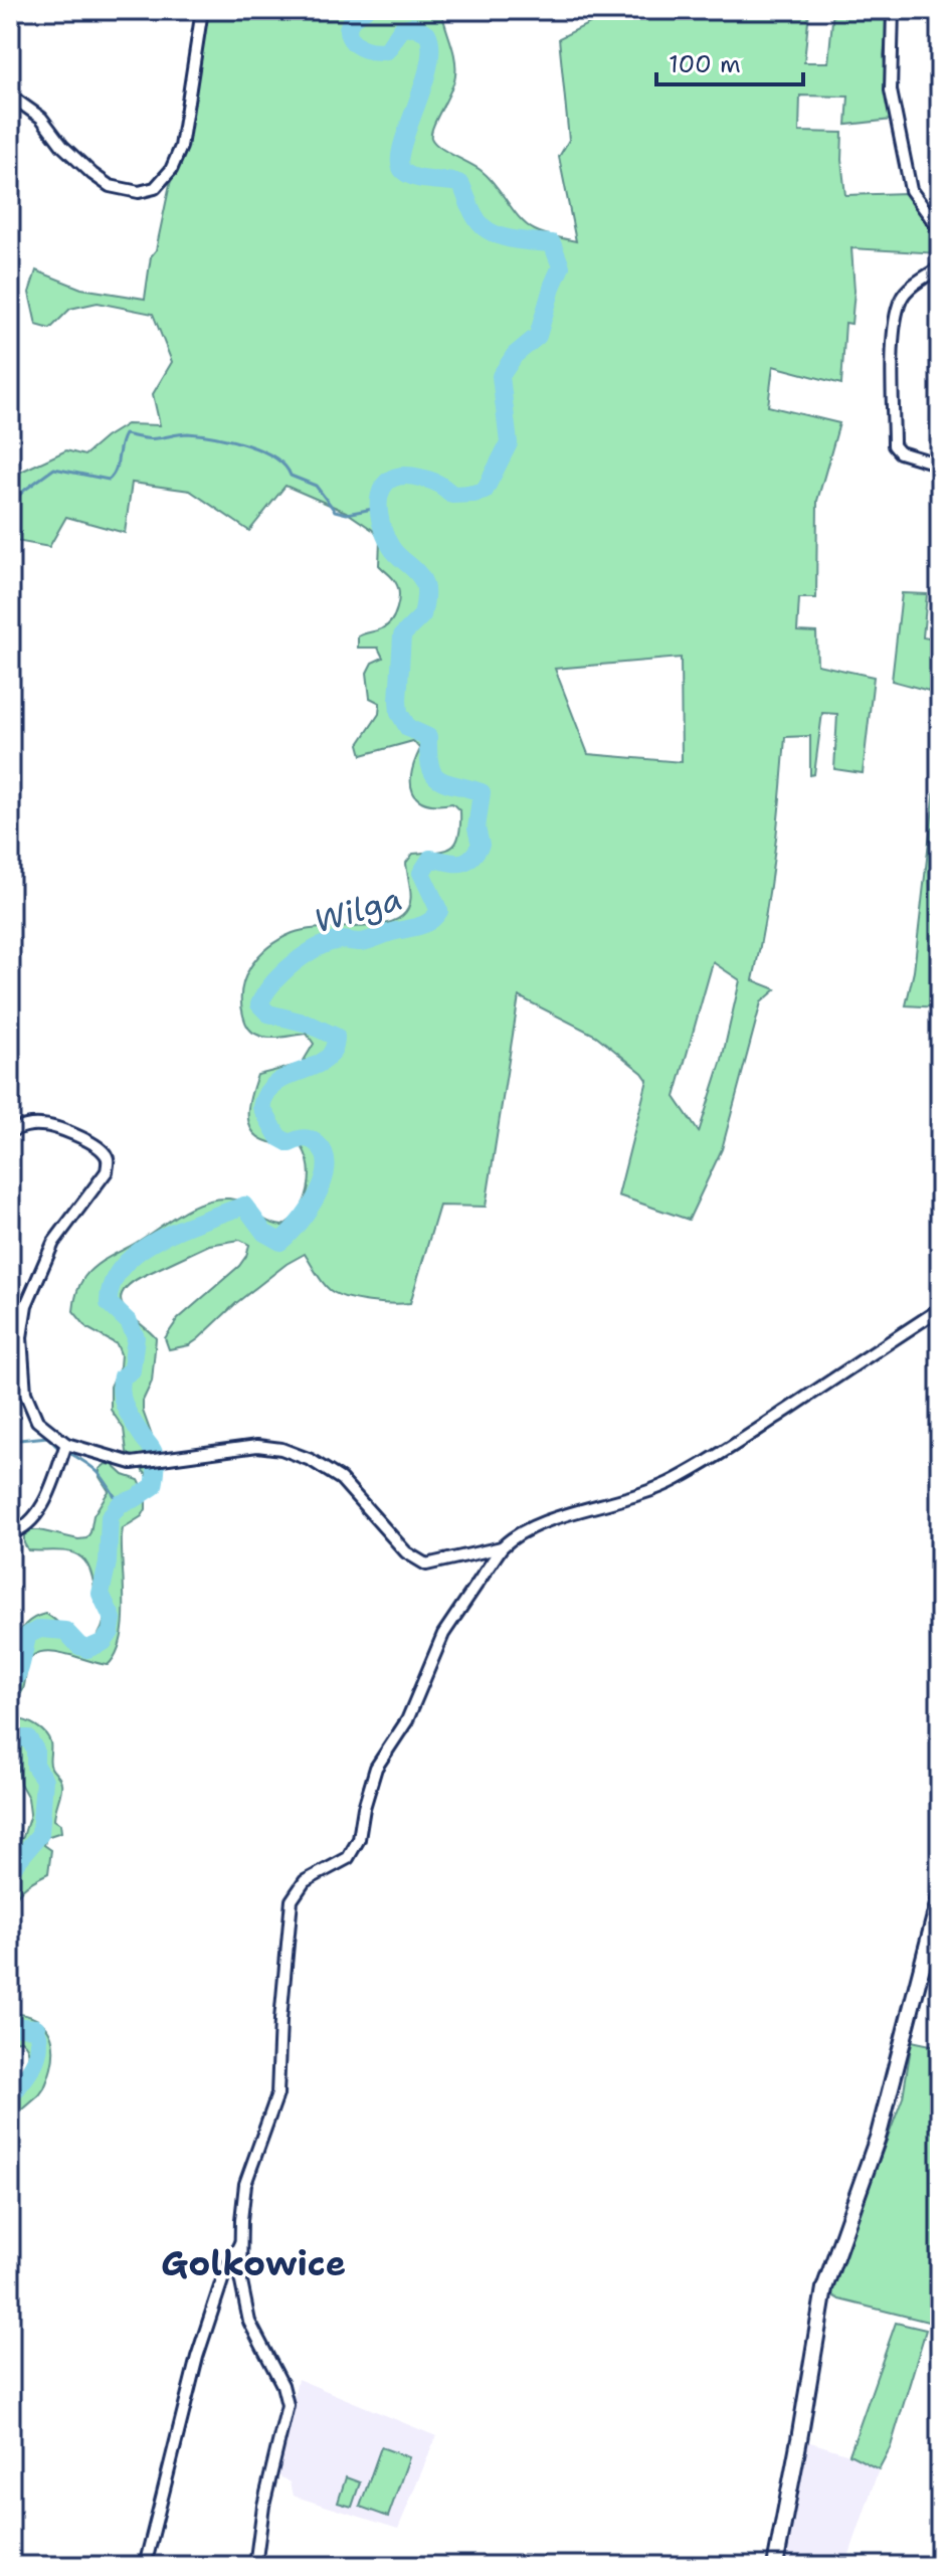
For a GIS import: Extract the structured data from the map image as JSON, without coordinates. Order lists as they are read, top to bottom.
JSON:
{
  "districts": ["Golkowice"],
  "water": ["Wilga"],
  "scale_bar": "100 m"
}
